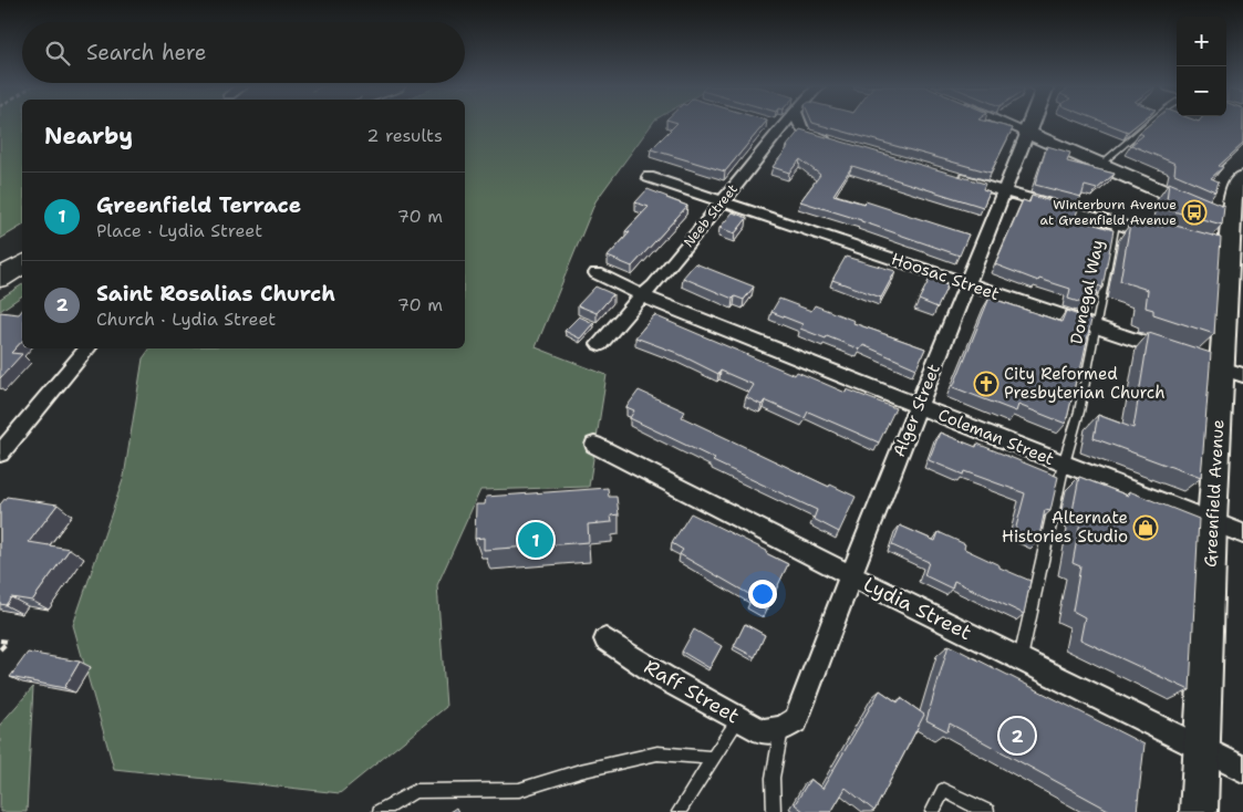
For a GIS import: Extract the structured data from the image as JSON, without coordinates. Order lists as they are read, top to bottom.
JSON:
{
  "streets": {
    "main road": ["Alger Street", "Greenfield Avenue"],
    "street": [
      "Neeb Street",
      "Hoosac Street",
      "Coleman Street",
      "Lydia Street",
      "Raff Street"
    ],
    "lane": ["Donegal Way"]
  },
  "crossings": [
    ["Neeb Street", "Hoosac Street"],
    ["Neeb Street", "Coleman Street"],
    ["Hoosac Street", "Donegal Way"],
    ["Hoosac Street", "Alger Street"],
    ["Donegal Way", "Coleman Street"],
    ["Donegal Way", "Lydia Street"],
    ["Alger Street", "Coleman Street"],
    ["Alger Street", "Lydia Street"],
    ["Alger Street", "Raff Street"],
    ["Coleman Street", "Greenfield Avenue"],
    ["Greenfield Avenue", "Lydia Street"]
  ],
  "places": {
    "bus stop": ["Winterburn Avenue at Greenfield Avenue"],
    "church": ["City Reformed Presbyterian Church"],
    "shop": ["Alternate Histories Studio"]
  },
  "page": {
    "map_buttons": ["+", "−"],
    "search": "Search here",
    "heading": ["Nearby", "2 results"],
    "list": [
      {
        "mark": "1",
        "name": "Greenfield Terrace",
        "note": "Place · Lydia Street",
        "value": "70 m"
      },
      {
        "mark": "2",
        "name": "Saint Rosalias Church",
        "note": "Church · Lydia Street",
        "value": "70 m"
      }
    ],
    "pins": ["1", "2"]
  }
}
